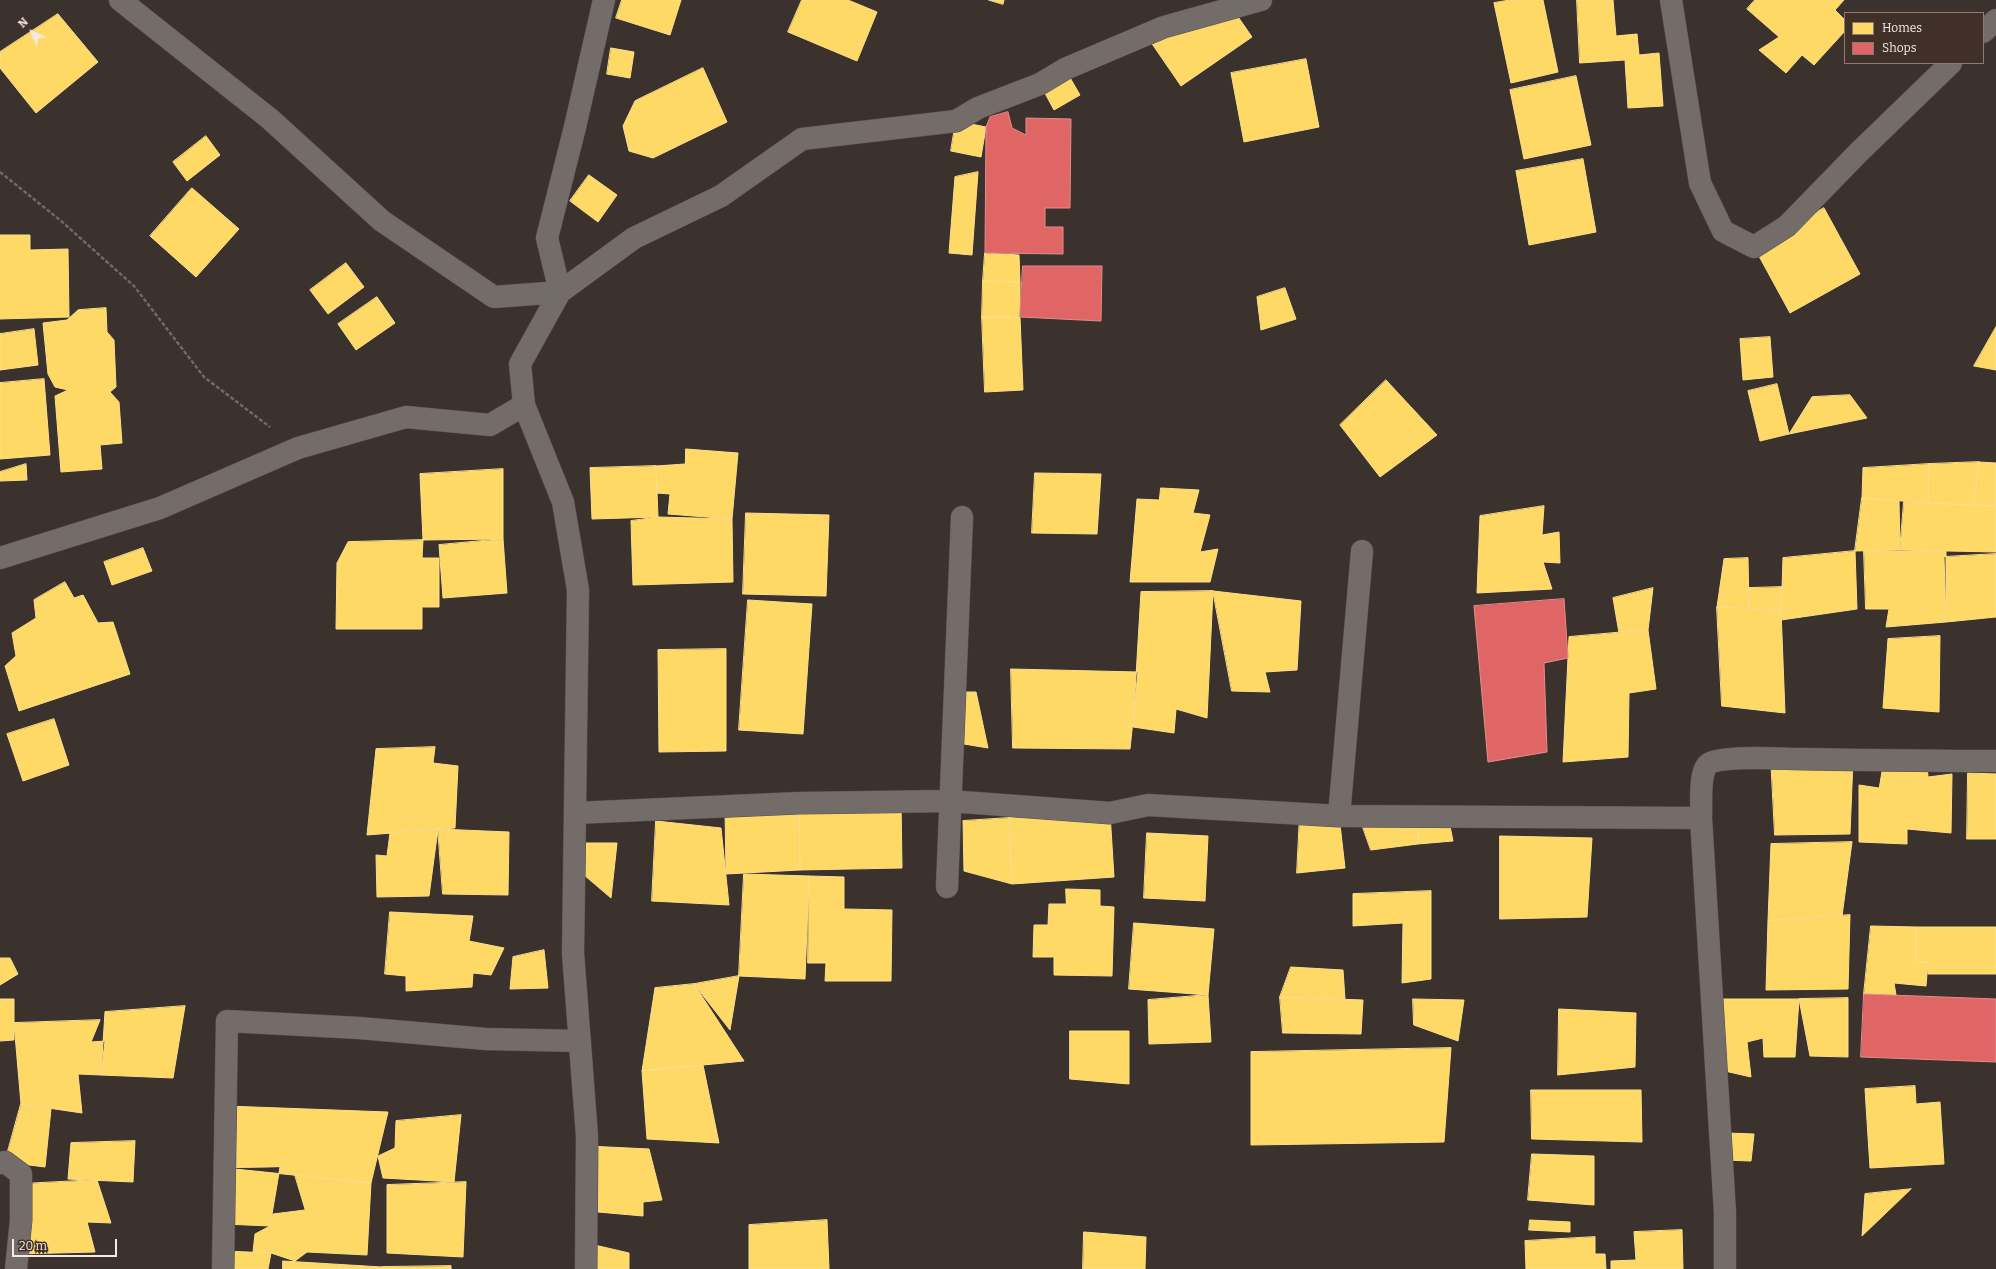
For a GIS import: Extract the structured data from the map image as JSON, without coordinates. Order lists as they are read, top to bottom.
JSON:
{
  "legend": ["Homes", "Shops"],
  "scale_bar": "20 m",
  "north": "top left"
}
